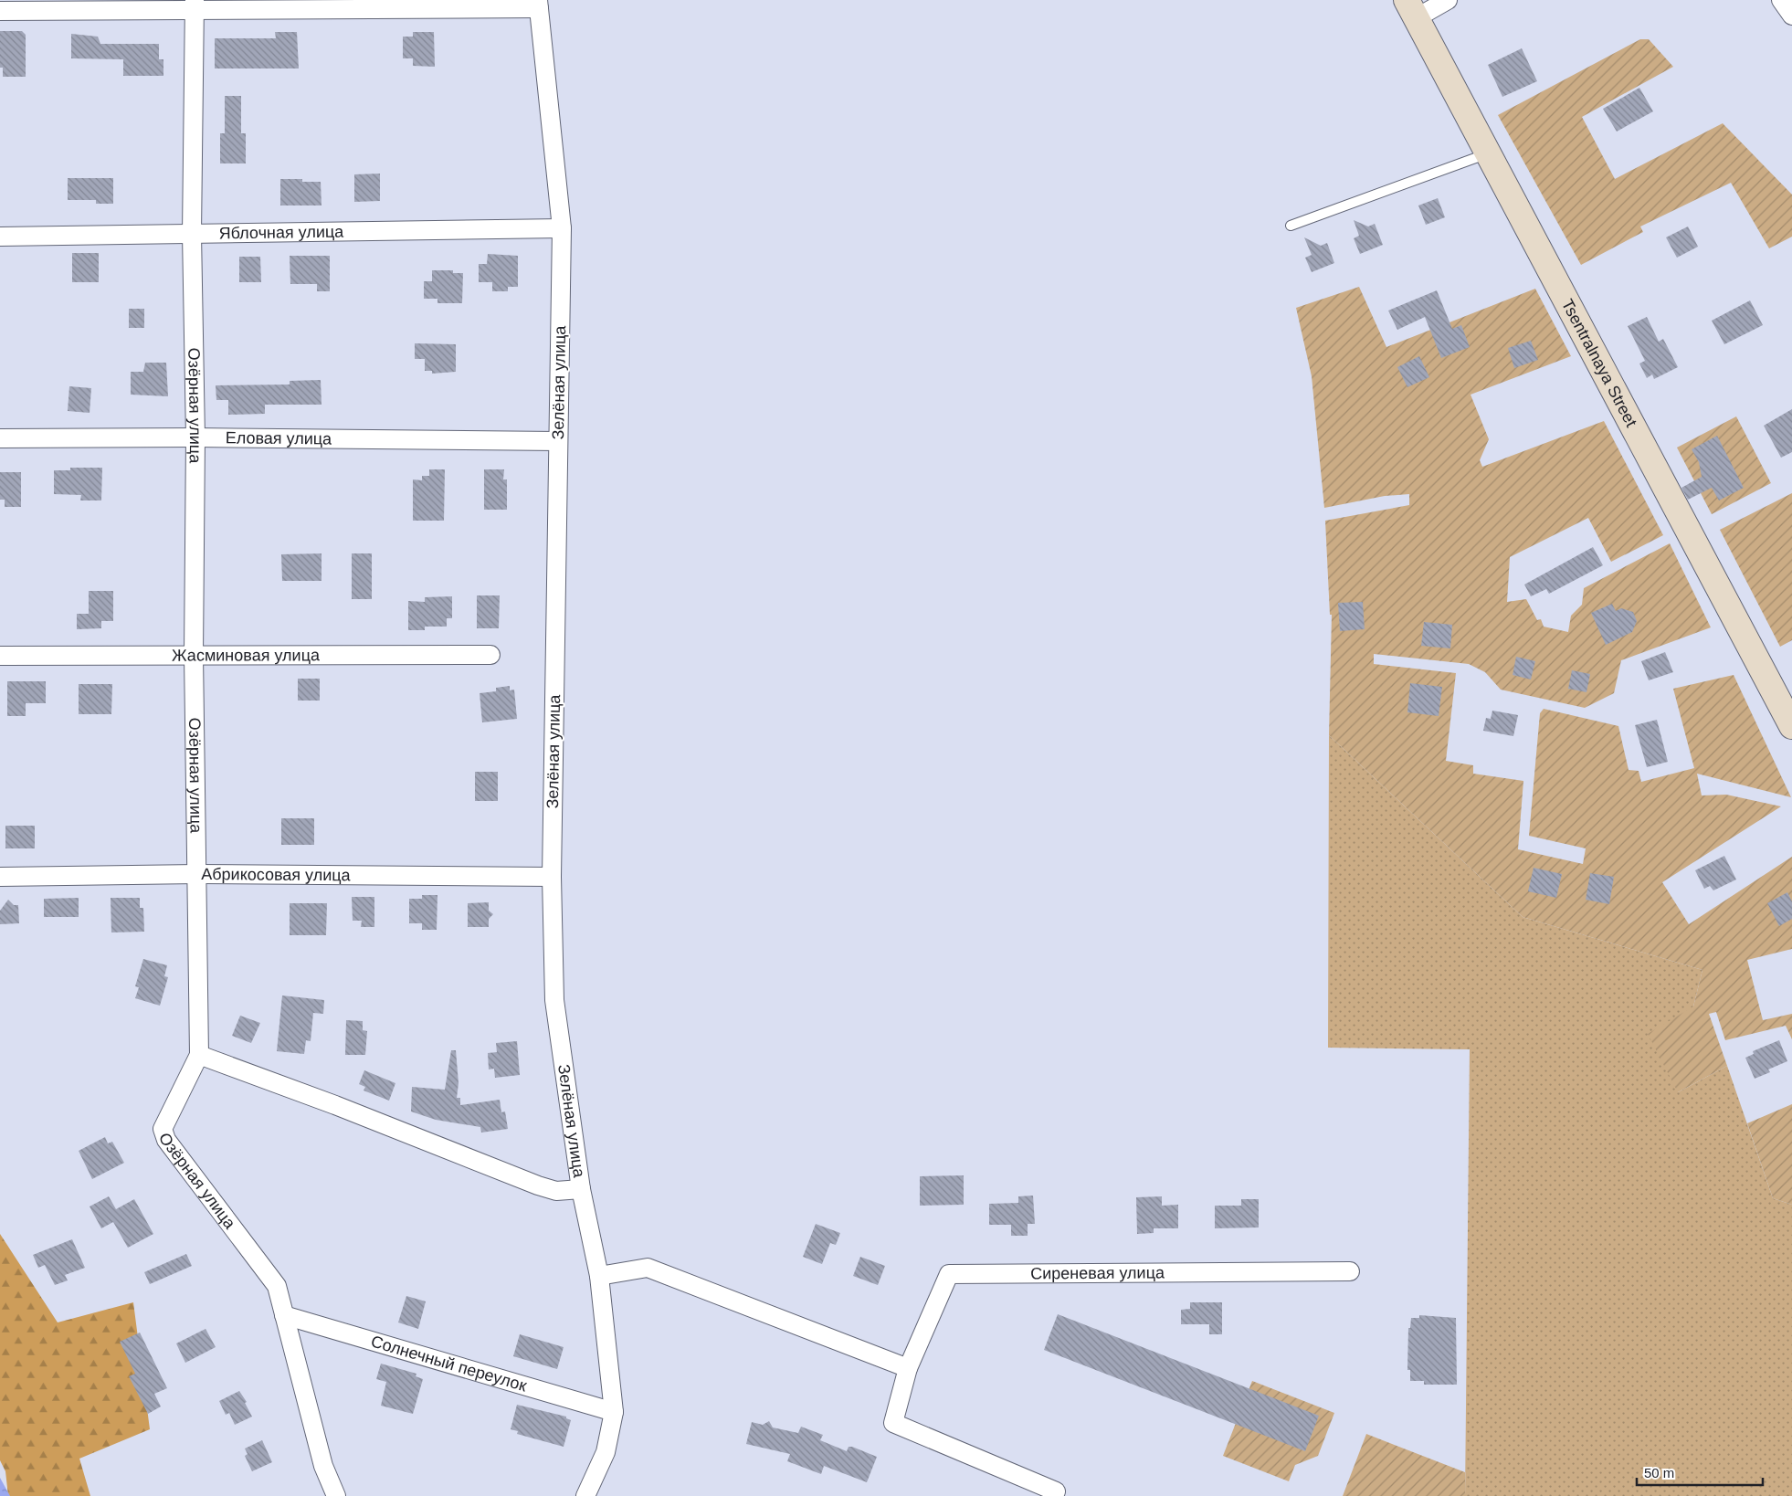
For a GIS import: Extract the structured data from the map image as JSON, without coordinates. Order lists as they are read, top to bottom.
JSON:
{
  "streets": {
    "main road": ["Tsentralnaya Street"],
    "street": [
      "Яблочная улица",
      "Зелёная улица",
      "Озёрная улица",
      "Еловая улица",
      "Жасминовая улица",
      "Абрикосовая улица",
      "Сиреневая улица",
      "Солнечный переулок"
    ]
  },
  "crossings": [
    ["Яблочная улица", "Зелёная улица"],
    ["Яблочная улица", "Озёрная улица"],
    ["Зелёная улица", "Еловая улица"],
    ["Зелёная улица", "Абрикосовая улица"],
    ["Зелёная улица", "Солнечный переулок"],
    ["Озёрная улица", "Еловая улица"],
    ["Озёрная улица", "Жасминовая улица"],
    ["Озёрная улица", "Абрикосовая улица"],
    ["Озёрная улица", "Солнечный переулок"]
  ],
  "scale_bar": "50 m"
}
